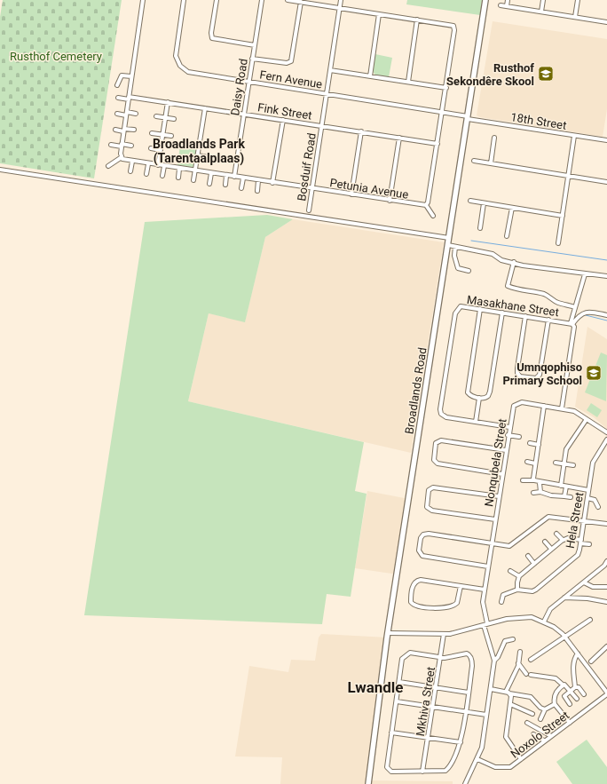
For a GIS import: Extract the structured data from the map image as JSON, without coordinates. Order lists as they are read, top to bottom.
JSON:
{
  "streets": {
    "main road": ["Broadlands Road"],
    "street": [
      "Fern Avenue",
      "Daisy Road",
      "Fink Street",
      "18th Street",
      "Bosduif Road",
      "Petunia Avenue",
      "Masakhane Street",
      "Nonqubela Street",
      "Hela Street",
      "Mkhiva Street",
      "Noxolo Street"
    ]
  },
  "crossings": [
    ["Fern Avenue", "Daisy Road"],
    ["Fern Avenue", "18th Street"],
    ["Fern Avenue", "Bosduif Road"],
    ["Fern Avenue", "Broadlands Road"],
    ["Daisy Road", "Fink Street"],
    ["Daisy Road", "Petunia Avenue"],
    ["Fink Street", "Bosduif Road"],
    ["18th Street", "Broadlands Road"],
    ["Bosduif Road", "Petunia Avenue"],
    ["Masakhane Street", "Nonqubela Street"]
  ],
  "districts": ["Broadlands Park (Tarentaalplaas)", "Lwandle"],
  "parks": ["Rusthof Cemetery"],
  "places": {
    "school or university": ["Rusthof Sekondêre Skool", "Umnqophiso Primary School"]
  }
}
